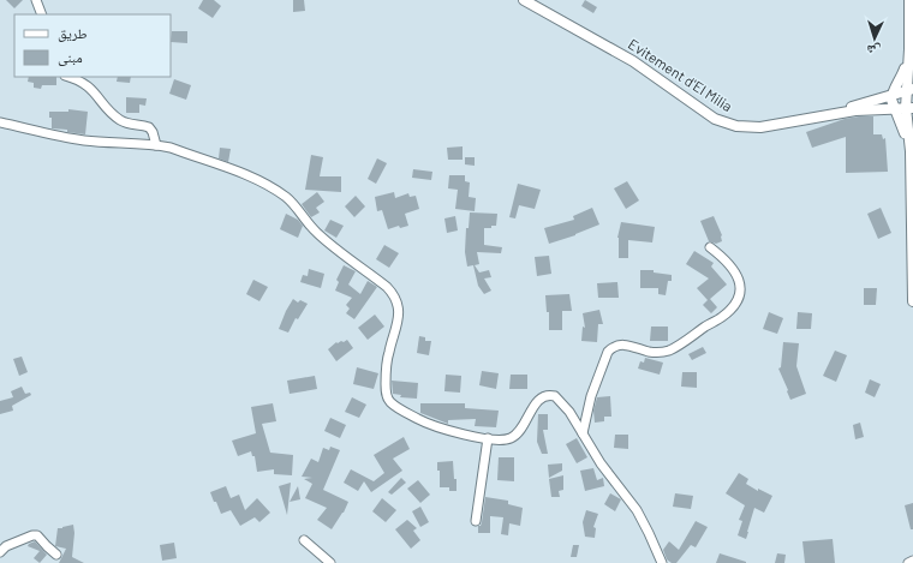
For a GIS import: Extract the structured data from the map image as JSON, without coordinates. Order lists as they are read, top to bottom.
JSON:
{
  "streets": {
    "main road": ["Evitement d'El Milia"]
  },
  "legend": ["طريق", "مبنى"],
  "north": "bottom"
}
